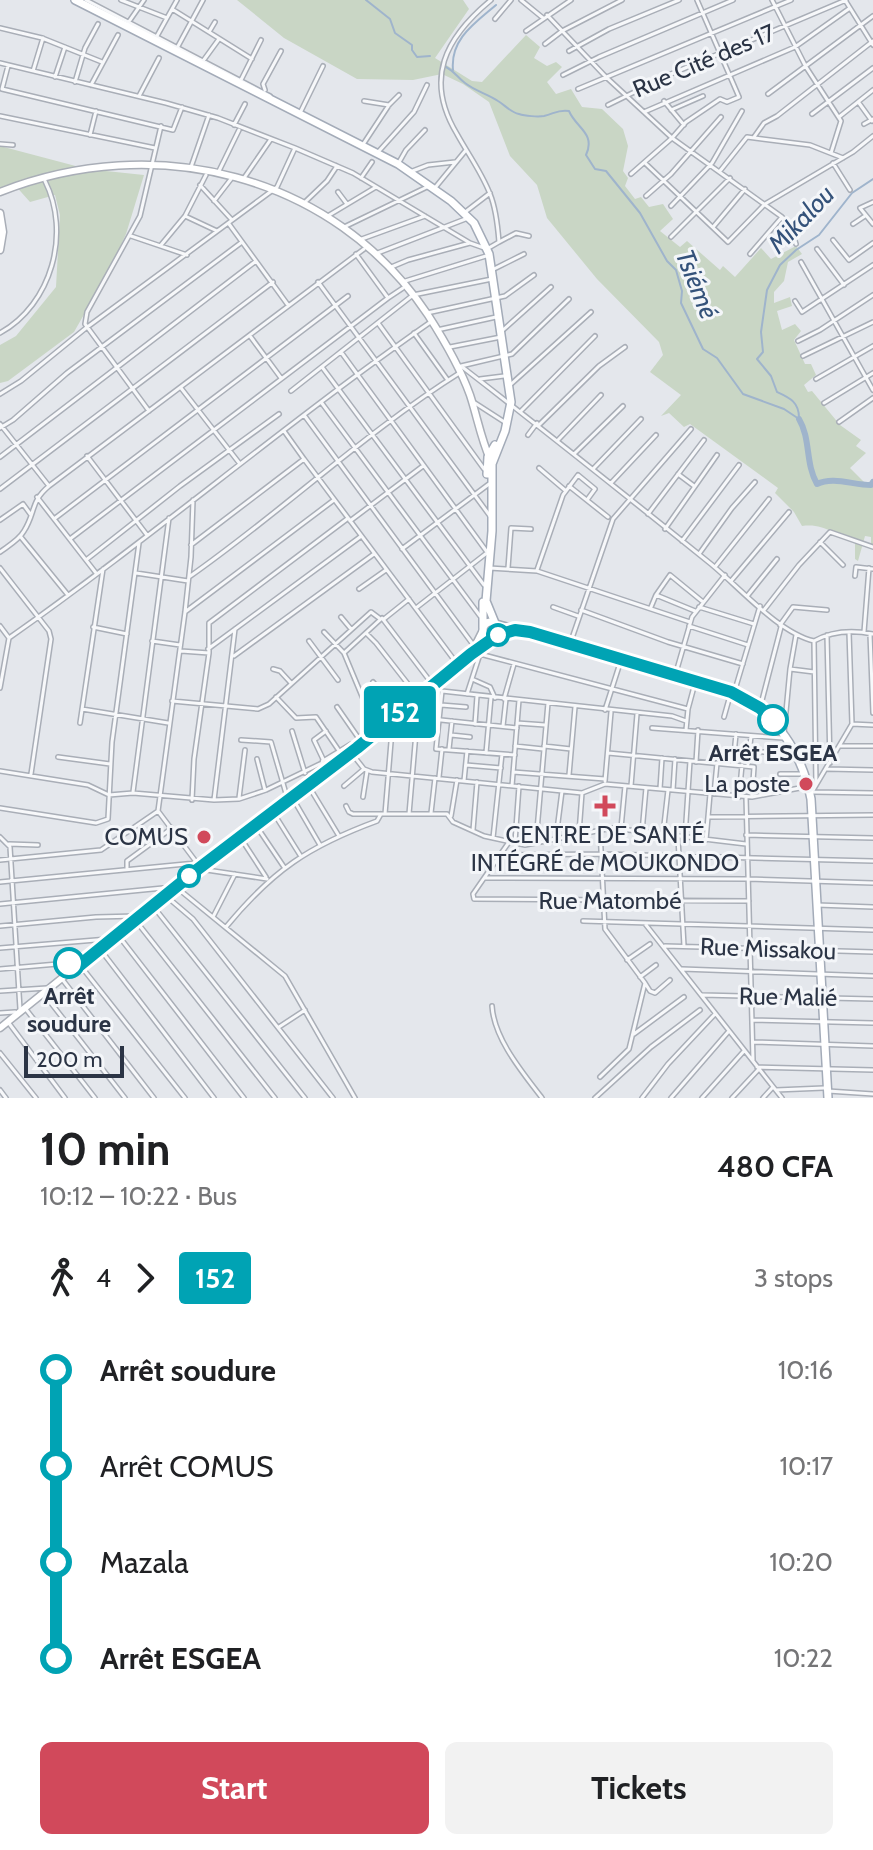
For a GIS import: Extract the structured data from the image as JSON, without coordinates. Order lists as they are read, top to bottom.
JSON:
{
  "streets": {
    "street": [
      "Rue Cité des 17",
      "Rue Matombé",
      "Rue Missakou",
      "Rue Malié"
    ]
  },
  "water": ["Mikalou", "Tsiémé"],
  "places": {
    "other": [
      "Arrêt ESGEA",
      "La poste",
      "COMUS",
      "Arrêt soudure"
    ],
    "health": ["CENTRE DE SANTÉ INTÉGRÉ de MOUKONDO"]
  },
  "lines": ["bus line 152"],
  "scale_bar": "200 m",
  "page": {
    "on_map": "152",
    "scale": "200 m",
    "heading": ["10 min", "10:12 – 10:22 · Bus", "480 CFA"],
    "legs": ["4", "152", "3 stops"],
    "list": [
      {
        "name": "Arrêt soudure",
        "value": "10:16"
      },
      {
        "name": "Arrêt COMUS",
        "value": "10:17"
      },
      {
        "name": "Mazala",
        "value": "10:20"
      },
      {
        "name": "Arrêt ESGEA",
        "value": "10:22"
      }
    ],
    "buttons": ["Start", "Tickets"]
  }
}
